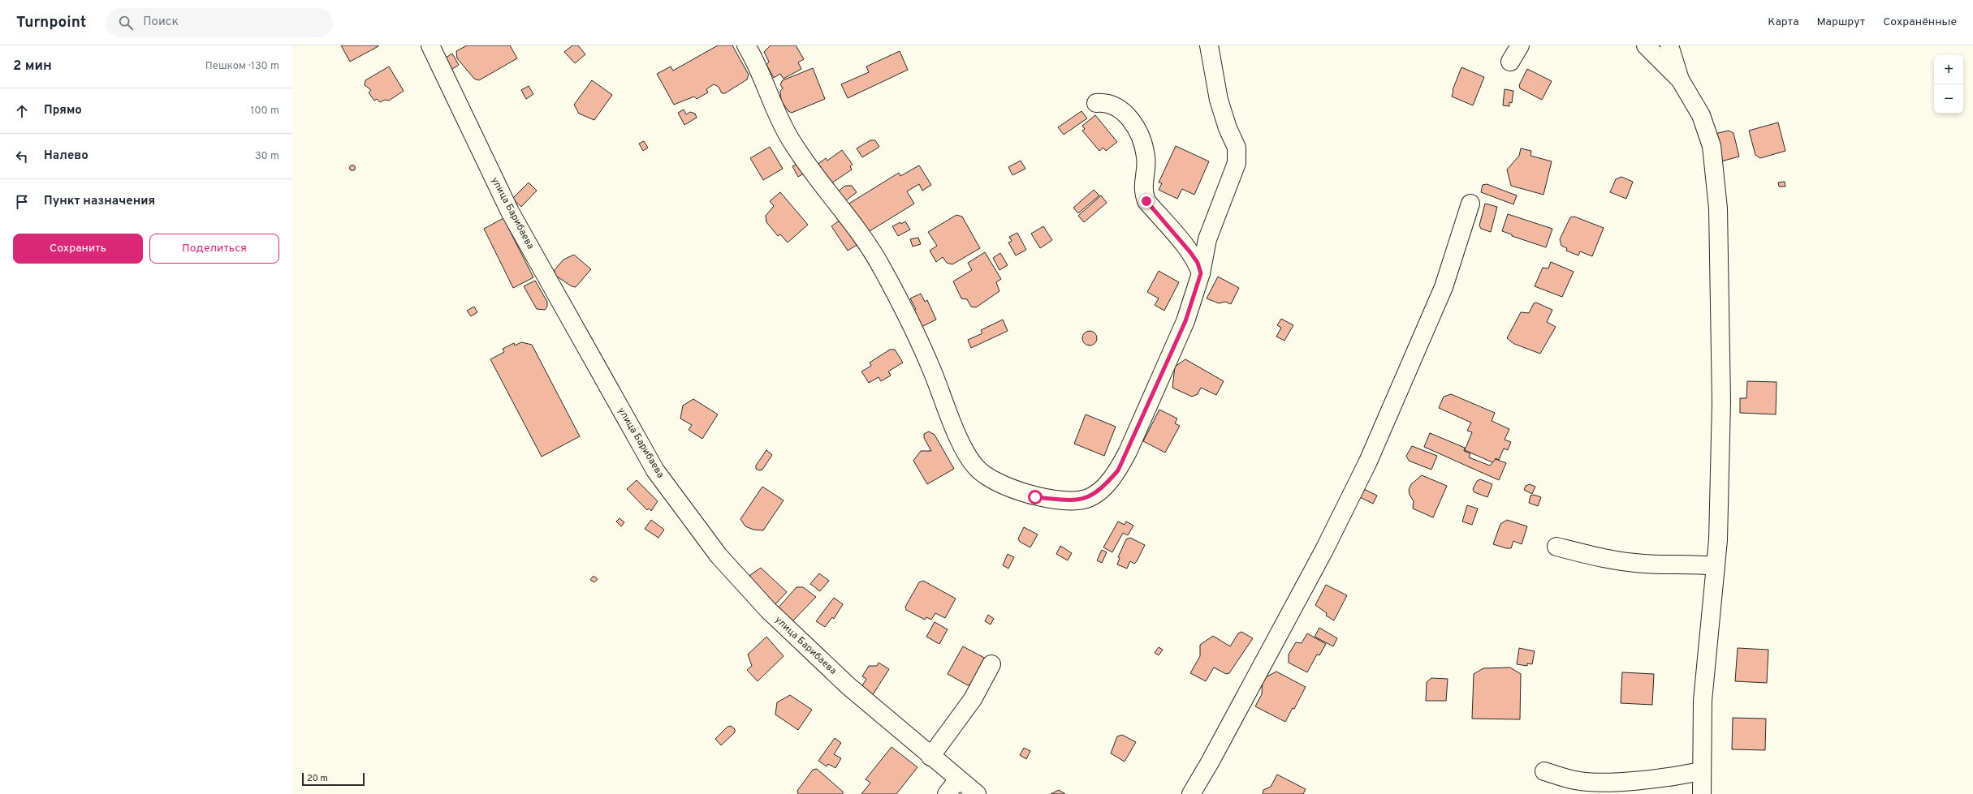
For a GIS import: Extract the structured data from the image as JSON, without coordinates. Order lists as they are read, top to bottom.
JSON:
{
  "streets": {
    "street": ["улица Барибаева"]
  },
  "scale_bar": "20 m",
  "page": {
    "header": "Turnpoint",
    "search": "Поиск",
    "nav": ["Карта", "Маршрут", "Сохранённые"],
    "heading": ["2 мин", "Пешком · 130 m"],
    "map_buttons": ["+", "−"],
    "list": [
      ["Прямо", "100 m"],
      ["Налево", "30 m"],
      "Пункт назначения"
    ],
    "buttons": ["Сохранить", "Поделиться"],
    "scale": "20 m"
  }
}
